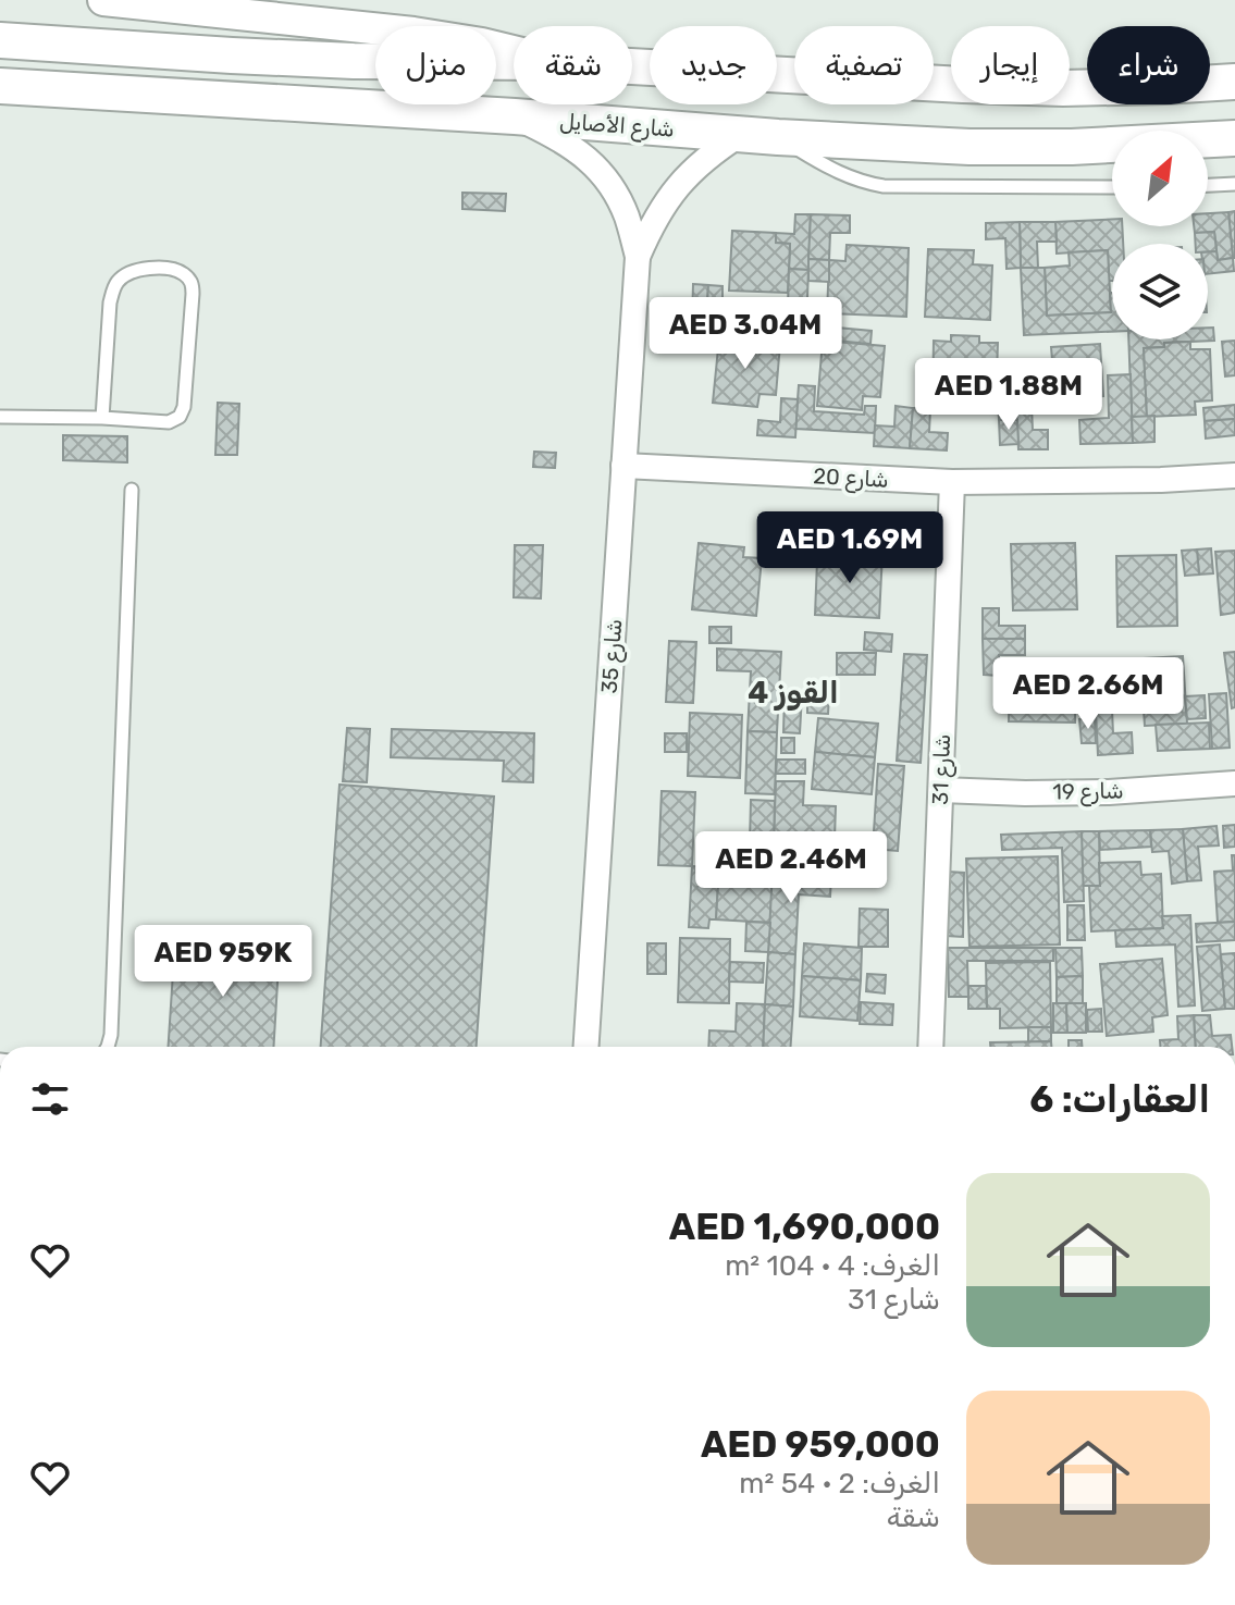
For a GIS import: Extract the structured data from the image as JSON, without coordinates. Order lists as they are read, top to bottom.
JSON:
{
  "streets": {
    "main road": ["شارع الأصايل"],
    "street": [
      "شارع 20",
      "شارع 35",
      "شارع 31",
      "شارع 19"
    ]
  },
  "crossings": [
    ["شارع الأصايل", "شارع 35"],
    ["شارع 20", "شارع 35"],
    ["شارع 20", "شارع 31"],
    ["شارع 31", "شارع 19"]
  ],
  "districts": ["القوز 4"],
  "north": "top right",
  "page": {
    "chip": [
      "شراء",
      "إيجار",
      "تصفية",
      "جديد",
      "شقة",
      "منزل"
    ],
    "price": [
      "AED 3.04M",
      "AED 1.88M",
      "AED 1.69M",
      "AED 2.66M",
      "AED 2.46M",
      "AED 959K"
    ],
    "heading": "العقارات: 6",
    "list": [
      {
        "name": "AED 1,690,000",
        "note": "الغرف: 4 · 104 m² · شارع 31"
      },
      {
        "name": "AED 959,000",
        "note": "الغرف: 2 · 54 m² · شقة"
      }
    ]
  }
}
